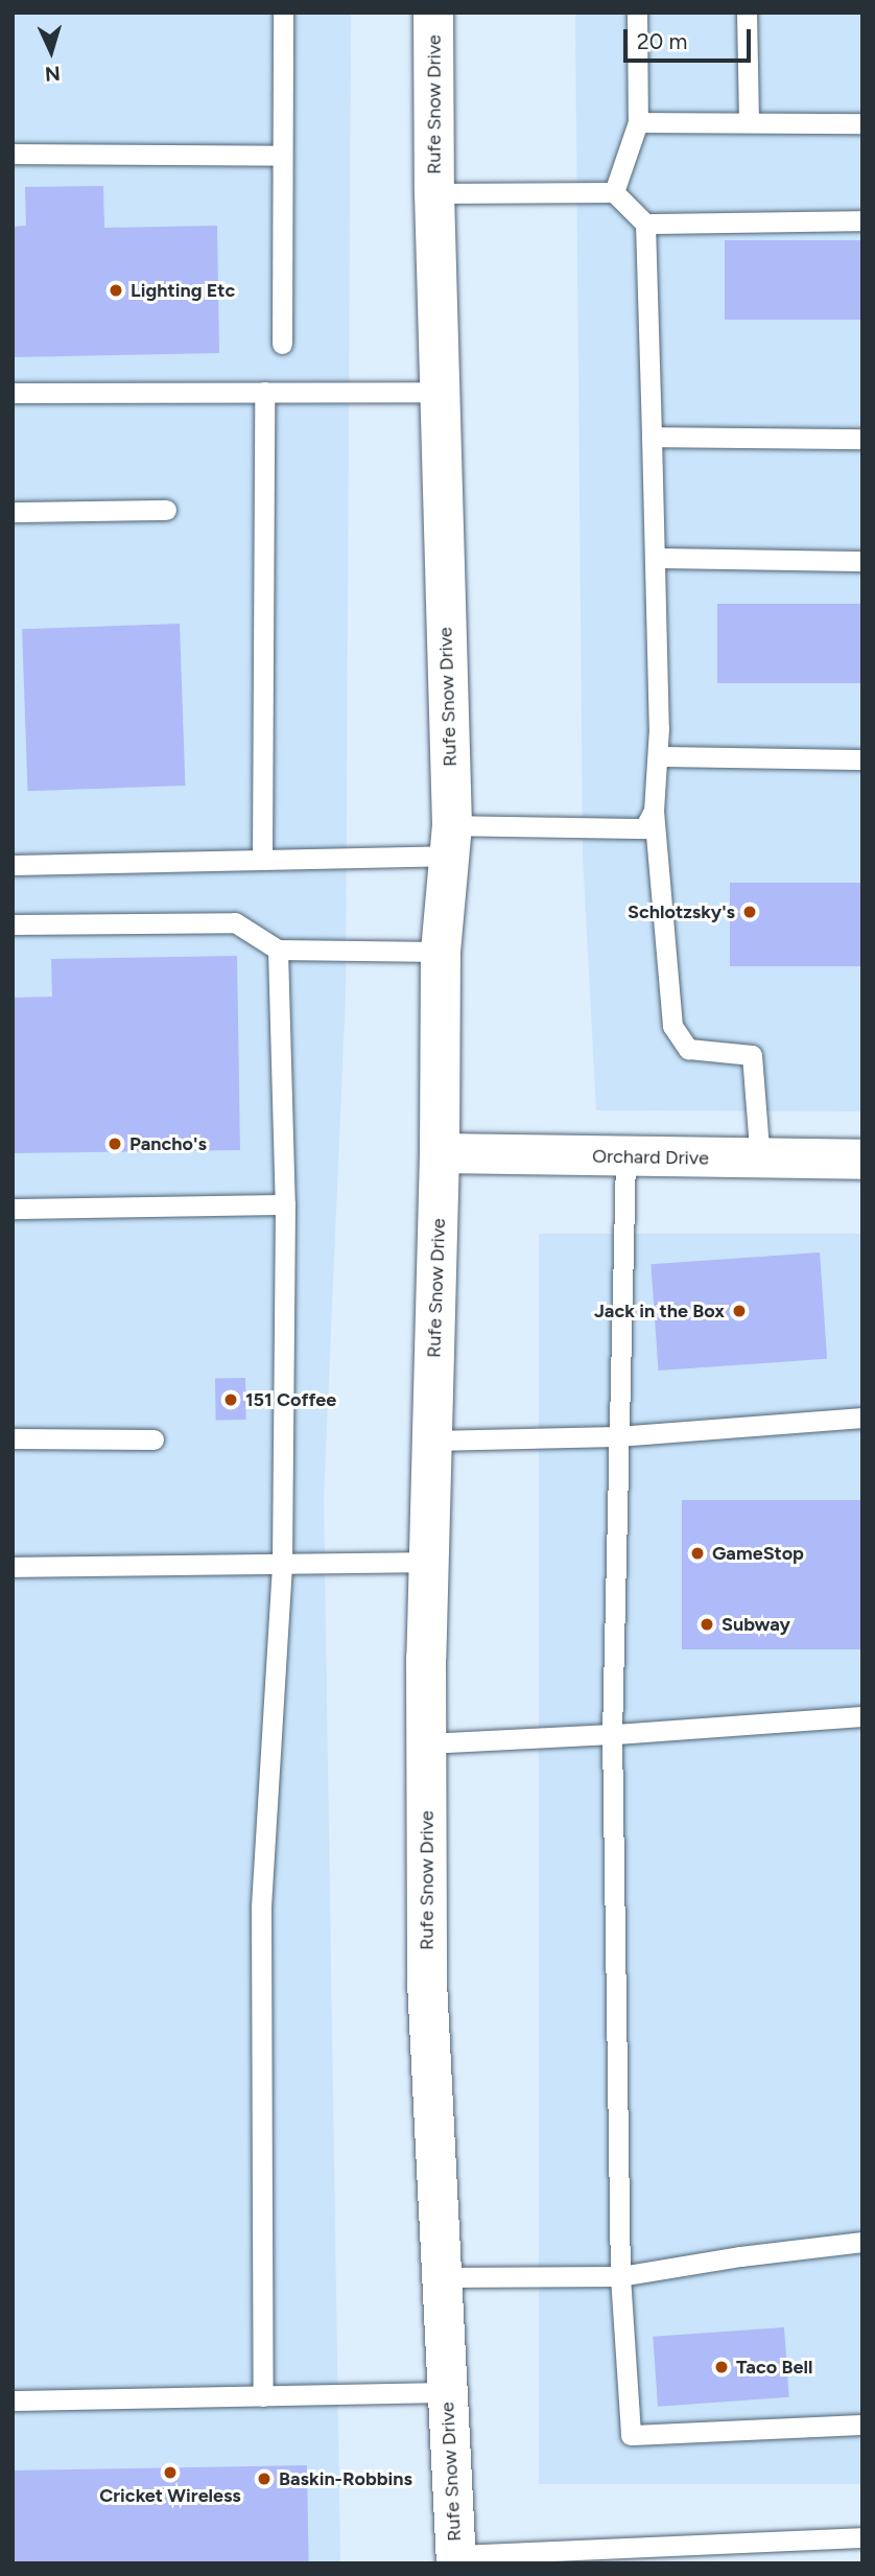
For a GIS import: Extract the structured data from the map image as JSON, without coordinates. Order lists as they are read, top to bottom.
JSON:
{
  "streets": {
    "main road": ["Rufe Snow Drive", "Orchard Drive"]
  },
  "crossings": [
    ["Rufe Snow Drive", "Orchard Drive"]
  ],
  "places": [
    "Lighting Etc",
    "Schlotzsky's",
    "Pancho's",
    "Jack in the Box",
    "151 Coffee",
    "GameStop",
    "Subway",
    "Taco Bell",
    "Cricket Wireless",
    "Baskin-Robbins"
  ],
  "scale_bar": "20 m",
  "north": "bottom"
}
